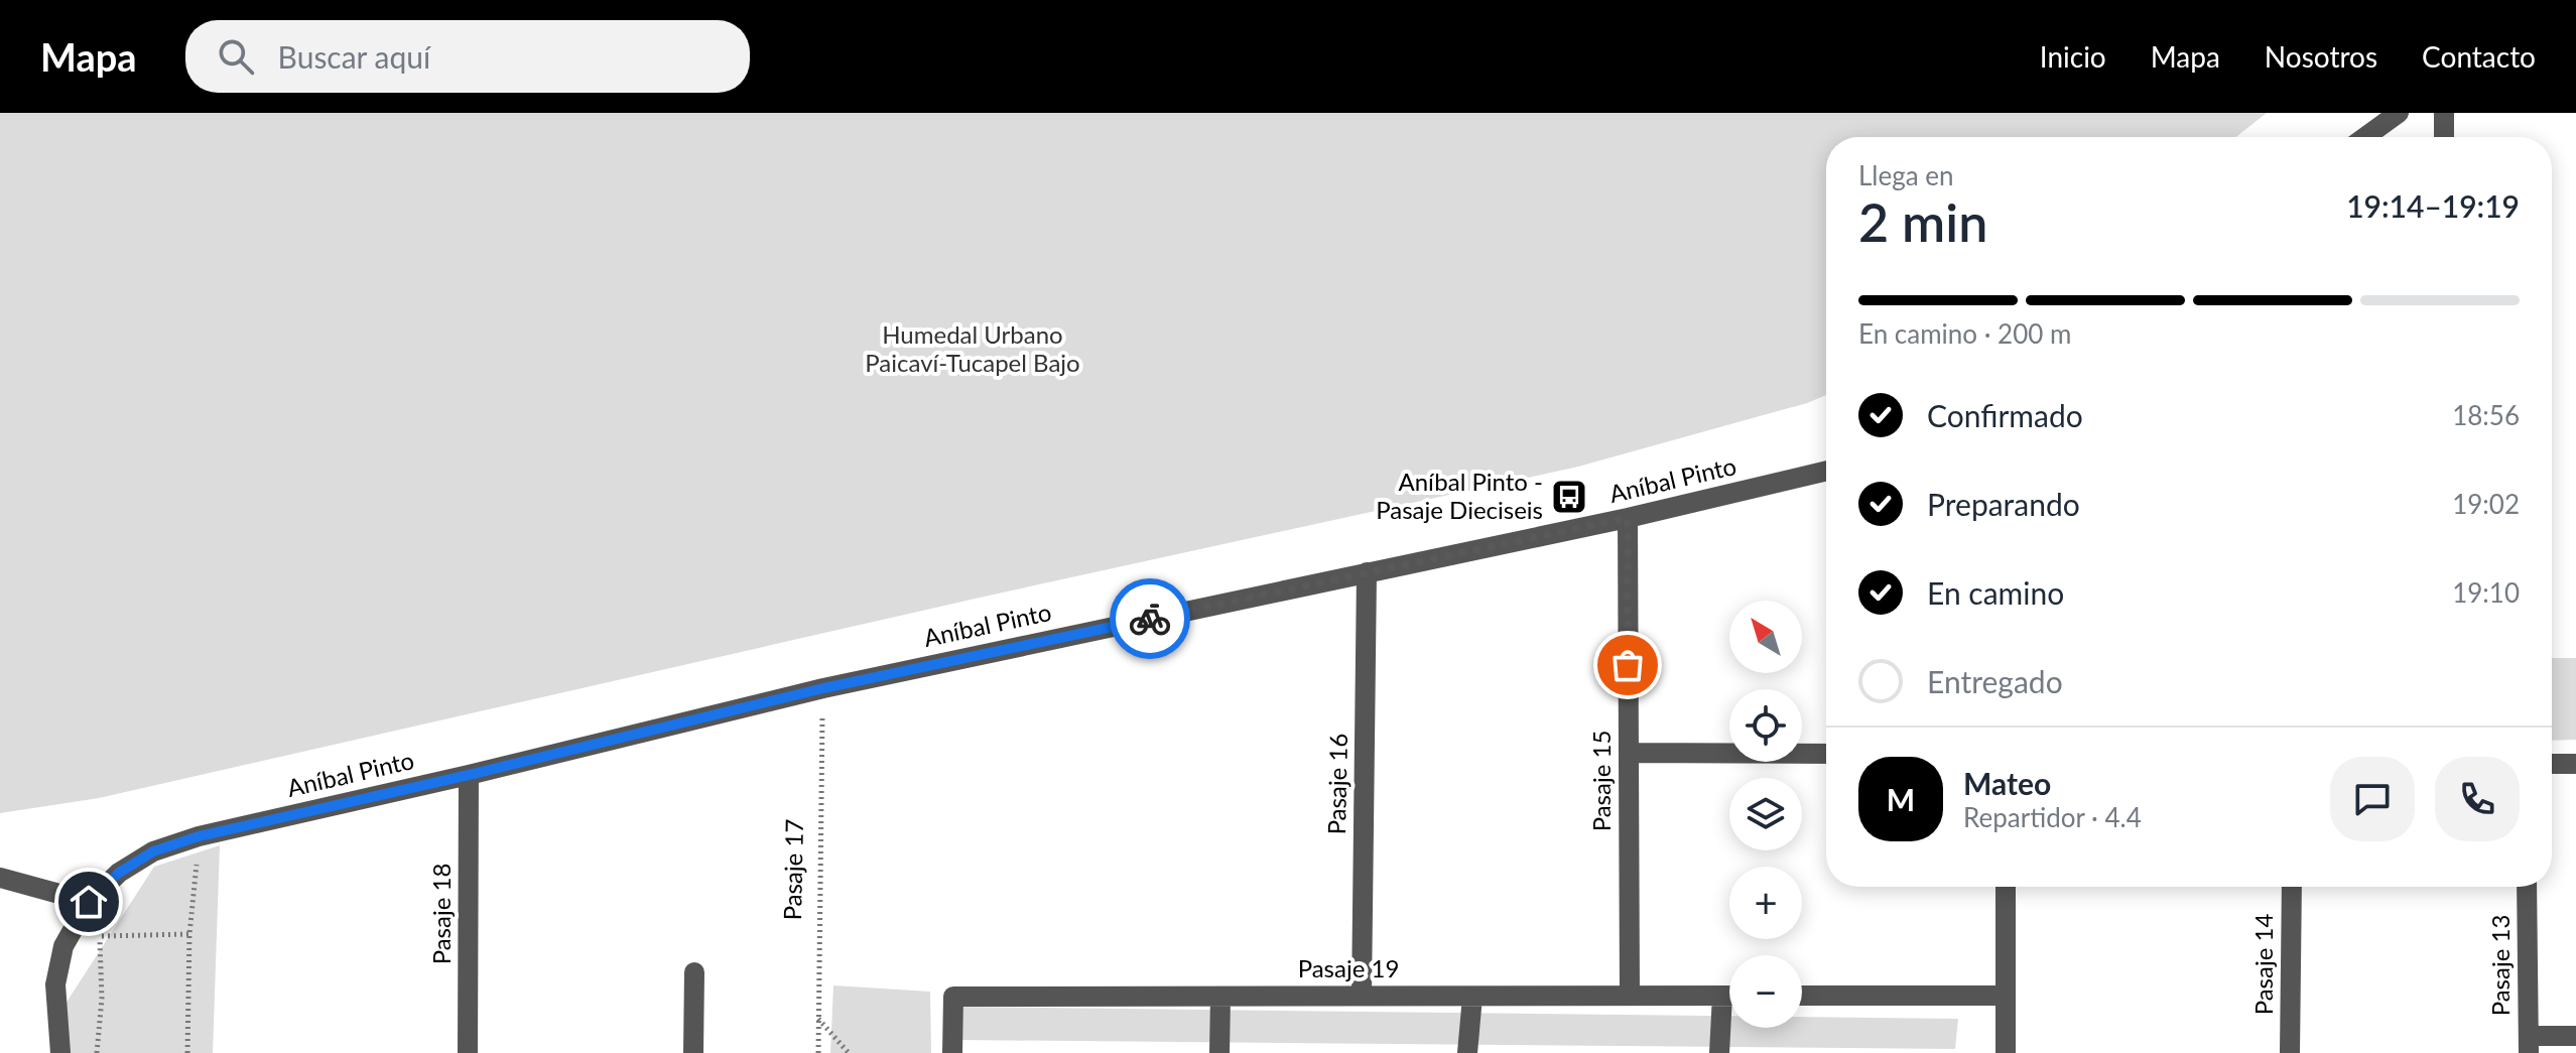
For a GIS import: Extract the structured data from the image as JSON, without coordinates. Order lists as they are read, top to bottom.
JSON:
{
  "streets": {
    "street": [
      "Aníbal Pinto",
      "Pasaje 15",
      "Pasaje 16",
      "Pasaje 18",
      "Pasaje 14",
      "Pasaje 13",
      "Pasaje 19"
    ],
    "path": ["Pasaje 17"]
  },
  "crossings": [
    ["Aníbal Pinto", "Pasaje 15"],
    ["Aníbal Pinto", "Pasaje 16"],
    ["Aníbal Pinto", "Pasaje 17"],
    ["Aníbal Pinto", "Pasaje 18"],
    ["Pasaje 15", "Pasaje 19"],
    ["Pasaje 16", "Pasaje 19"]
  ],
  "parks": ["Humedal Urbano Paicaví-Tucapel Bajo"],
  "places": {
    "bus stop": ["Aníbal Pinto - Pasaje Dieciseis"]
  },
  "north": "top left",
  "page": {
    "header": "Mapa",
    "search": "Buscar aquí",
    "nav": [
      "Inicio",
      "Mapa",
      "Nosotros",
      "Contacto"
    ],
    "heading": ["2 min", "Llega en", "19:14–19:19"],
    "panel": ["Mateo", "Repartidor · 4.4"],
    "bar": "En camino · 200 m",
    "list": [
      ["Confirmado", "18:56"],
      ["Preparando", "19:02"],
      ["En camino", "19:10"],
      "Entregado"
    ],
    "map_buttons": ["+", "−"],
    "round": "M"
  }
}
